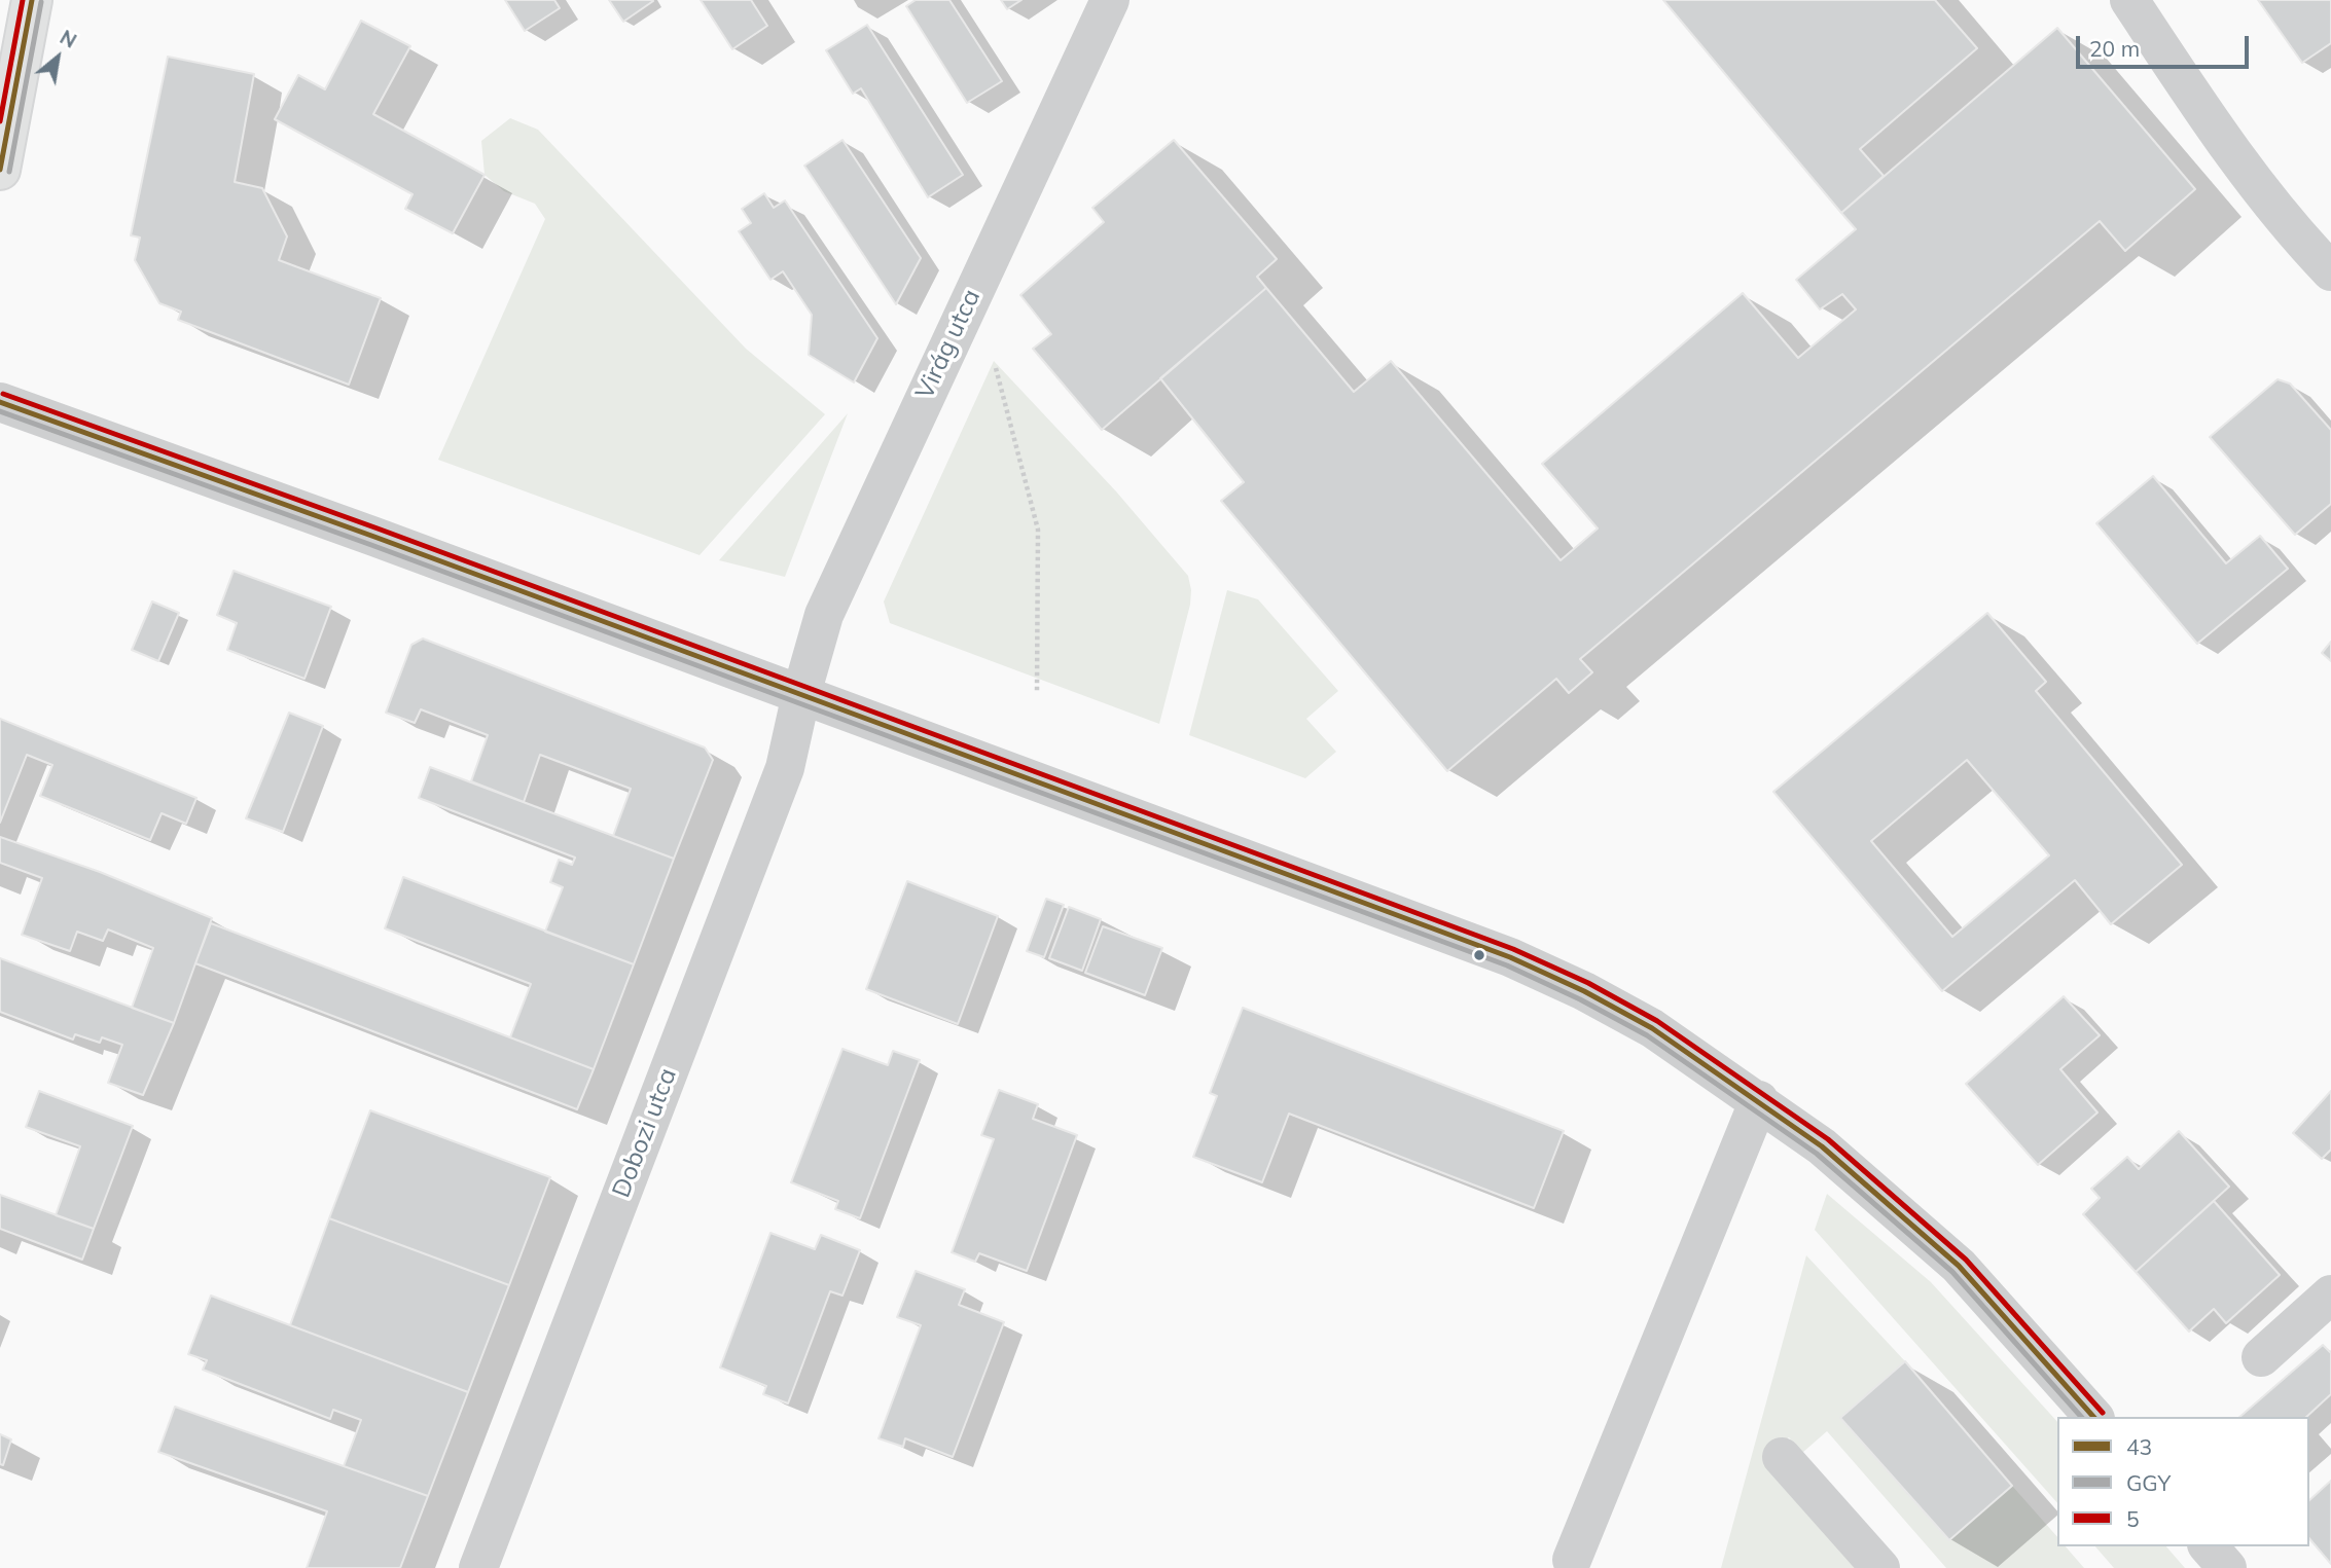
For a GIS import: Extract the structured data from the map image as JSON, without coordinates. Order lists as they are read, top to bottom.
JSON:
{
  "streets": {
    "street": ["Virág utca", "Dobozi utca"]
  },
  "crossings": [
    ["Virág utca", "Dobozi utca"]
  ],
  "lines": ["transit line 43", "transit line 5", "transit line GGY"],
  "legend": ["43", "GGY", "5"],
  "scale_bar": "20 m",
  "north": "top right"
}
